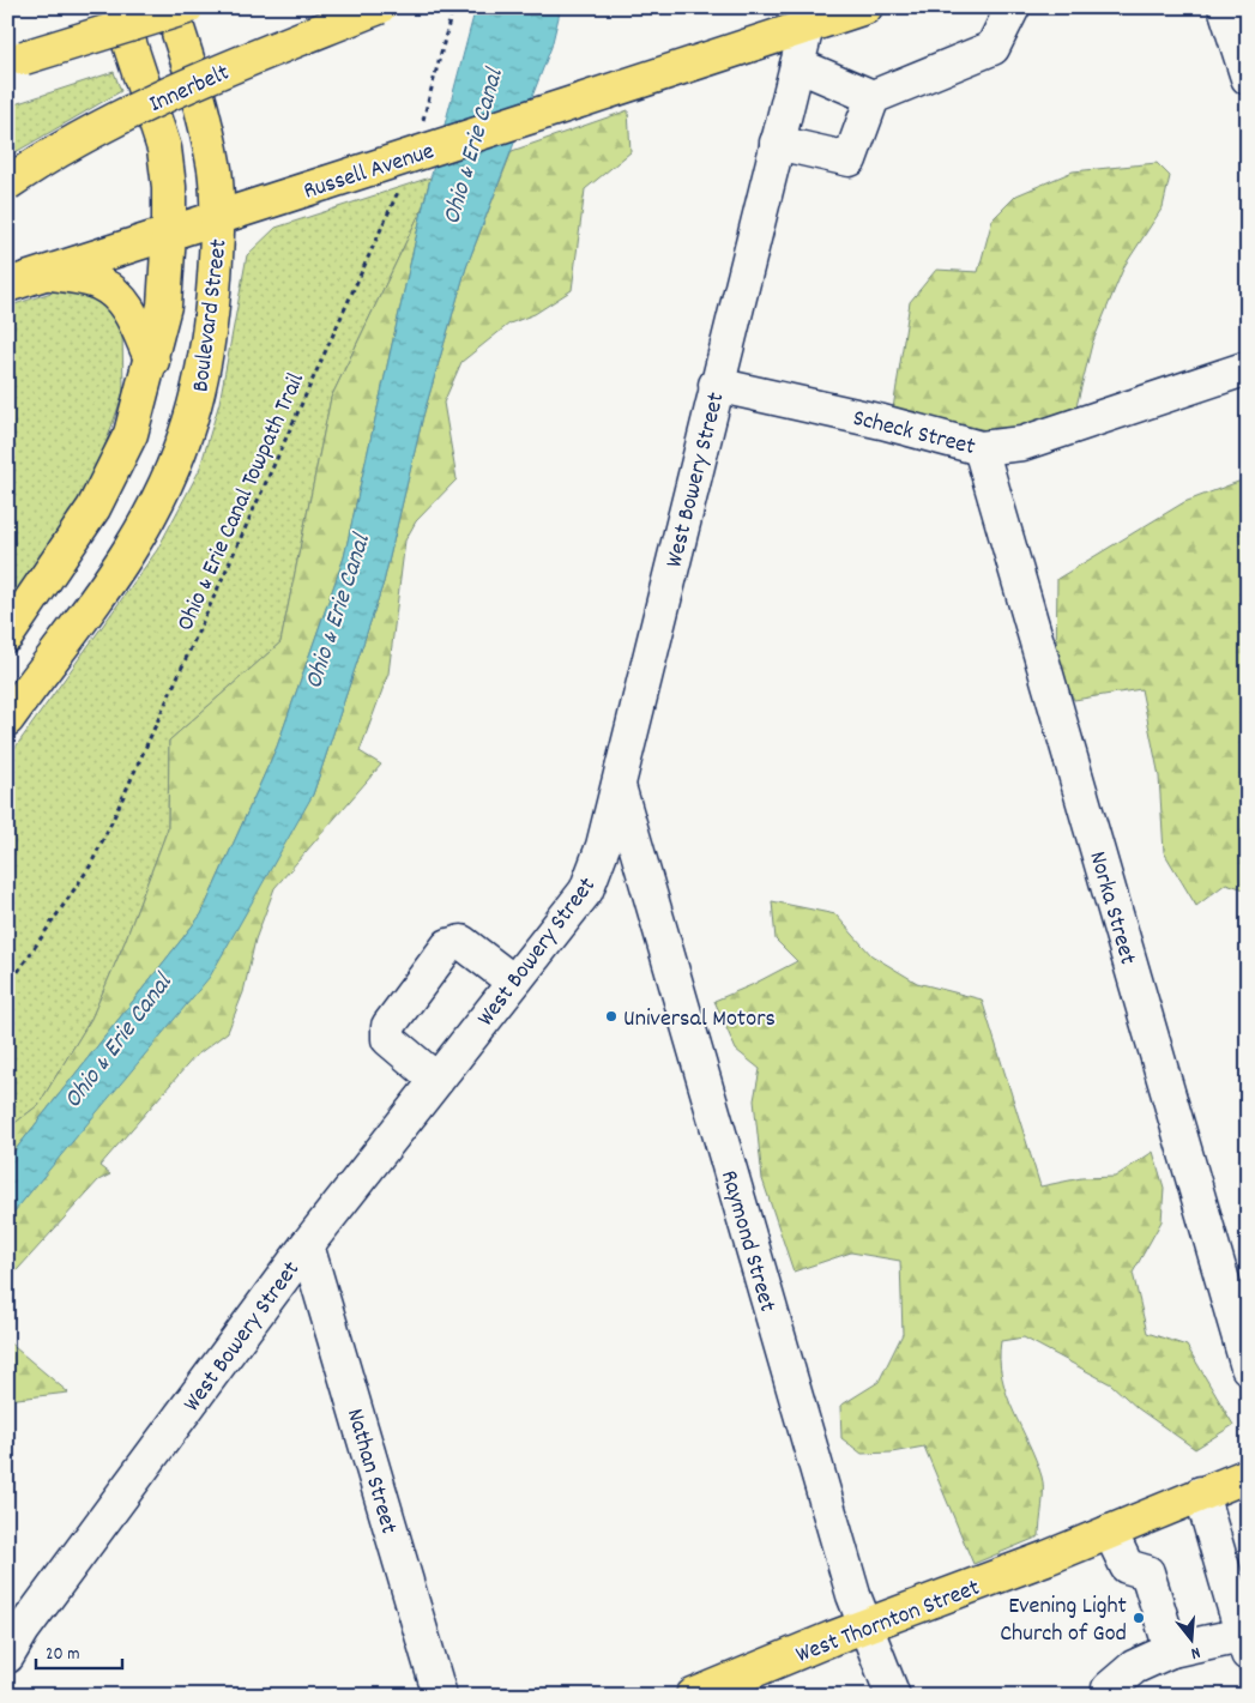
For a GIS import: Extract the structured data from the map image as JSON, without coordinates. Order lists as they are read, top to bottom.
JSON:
{
  "streets": {
    "main road": [
      "Innerbelt",
      "Russell Avenue",
      "Boulevard Street",
      "West Thornton Street"
    ],
    "street": [
      "Scheck Street",
      "West Bowery Street",
      "Norka Street",
      "Raymond Street",
      "Nathan Street"
    ],
    "path": ["Ohio & Erie Canal Towpath Trail"]
  },
  "crossings": [
    ["Russell Avenue", "Boulevard Street"],
    ["Russell Avenue", "West Bowery Street"],
    ["Scheck Street", "West Bowery Street"],
    ["Scheck Street", "Norka Street"],
    ["West Bowery Street", "Raymond Street"],
    ["West Bowery Street", "Nathan Street"],
    ["Raymond Street", "West Thornton Street"]
  ],
  "water": ["Ohio & Erie Canal"],
  "places": ["Universal Motors", "Evening Light Church of God"],
  "scale_bar": "20 m",
  "north": "bottom"
}
